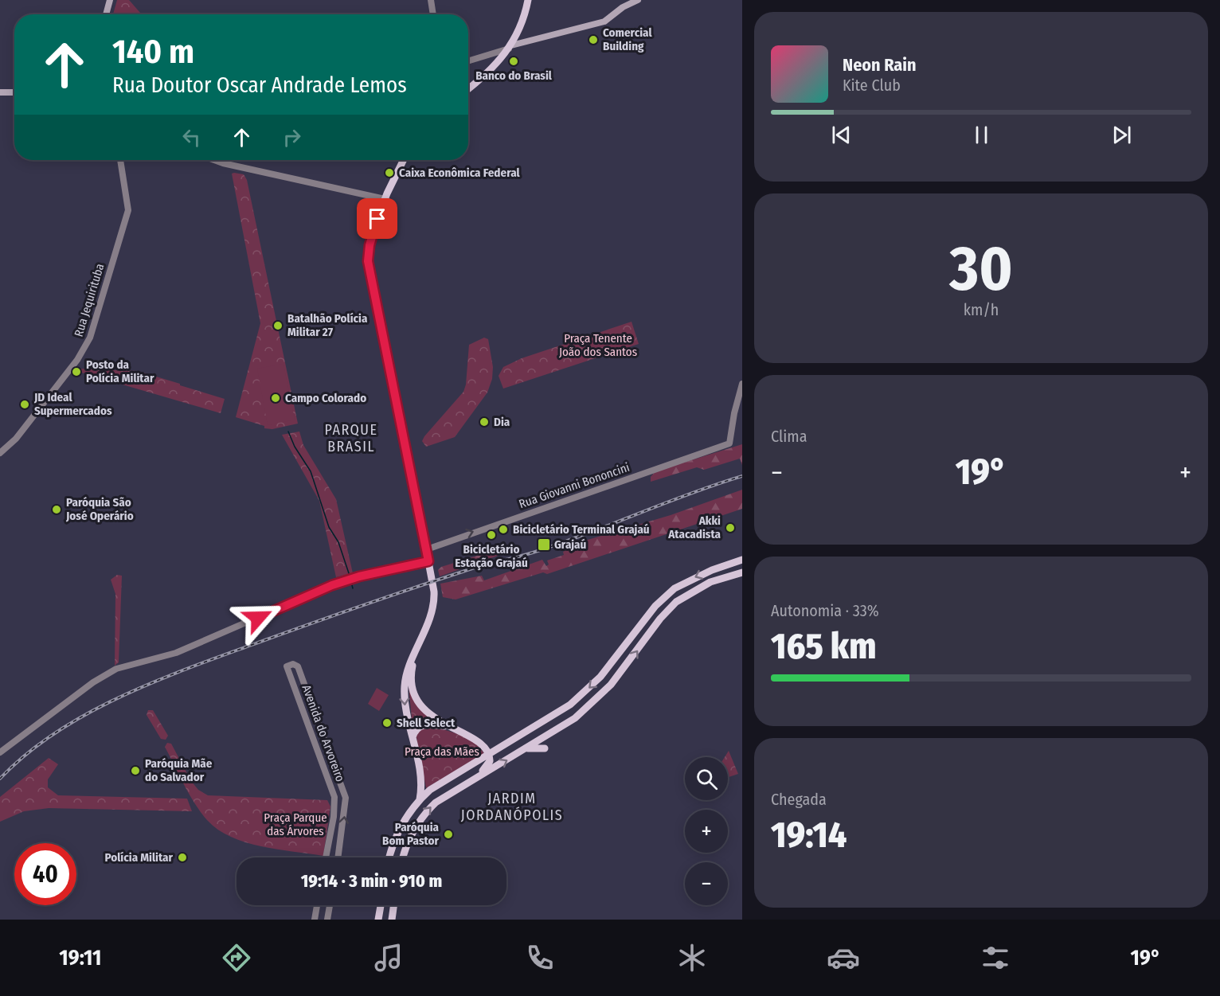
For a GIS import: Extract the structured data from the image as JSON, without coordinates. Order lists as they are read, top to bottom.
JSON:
{
  "streets": {
    "street": ["Rua Jequirituba", "Rua Giovanni Bononcini", "Avenida do Arvoreiro"]
  },
  "one_way": ["Rua Giovanni Bononcini"],
  "districts": ["PARQUE BRASIL", "JARDIM JORDANÓPOLIS"],
  "parks": ["Praça Tenente João dos Santos", "Praça das Mães", "Praça Parque das Árvores"],
  "places": {
    "other": [
      "Comercial Building",
      "Banco do Brasil",
      "Caixa Econômica Federal",
      "Batalhão Polícia Militar 27",
      "Posto da Polícia Militar",
      "Campo Colorado",
      "JD Ideal Supermercados",
      "Dia",
      "Paróquia São José Operário",
      "Akki Atacadista",
      "Bicicletário Terminal Grajaú",
      "Bicicletário Estação Grajaú",
      "Shell Select",
      "Paróquia Mãe do Salvador",
      "Paróquia Bom Pastor",
      "Polícia Militar"
    ],
    "transit": ["Grajaú"]
  },
  "page": {
    "turn": ["140 m", "Rua Doutor Oscar Andrade Lemos"],
    "song": ["Neon Rain", "Kite Club"],
    "tile": [
      ["30", "km/h"],
      "Clima",
      ["Autonomia · 33%", "165 km"],
      ["Chegada", "19:14"]
    ],
    "heat": ["−", "19°", "+"],
    "map_buttons": ["+", "−"],
    "limit": "40",
    "trip": "19:14 · 3 min · 910 m",
    "tabs": ["19:11", "19°"]
  }
}
